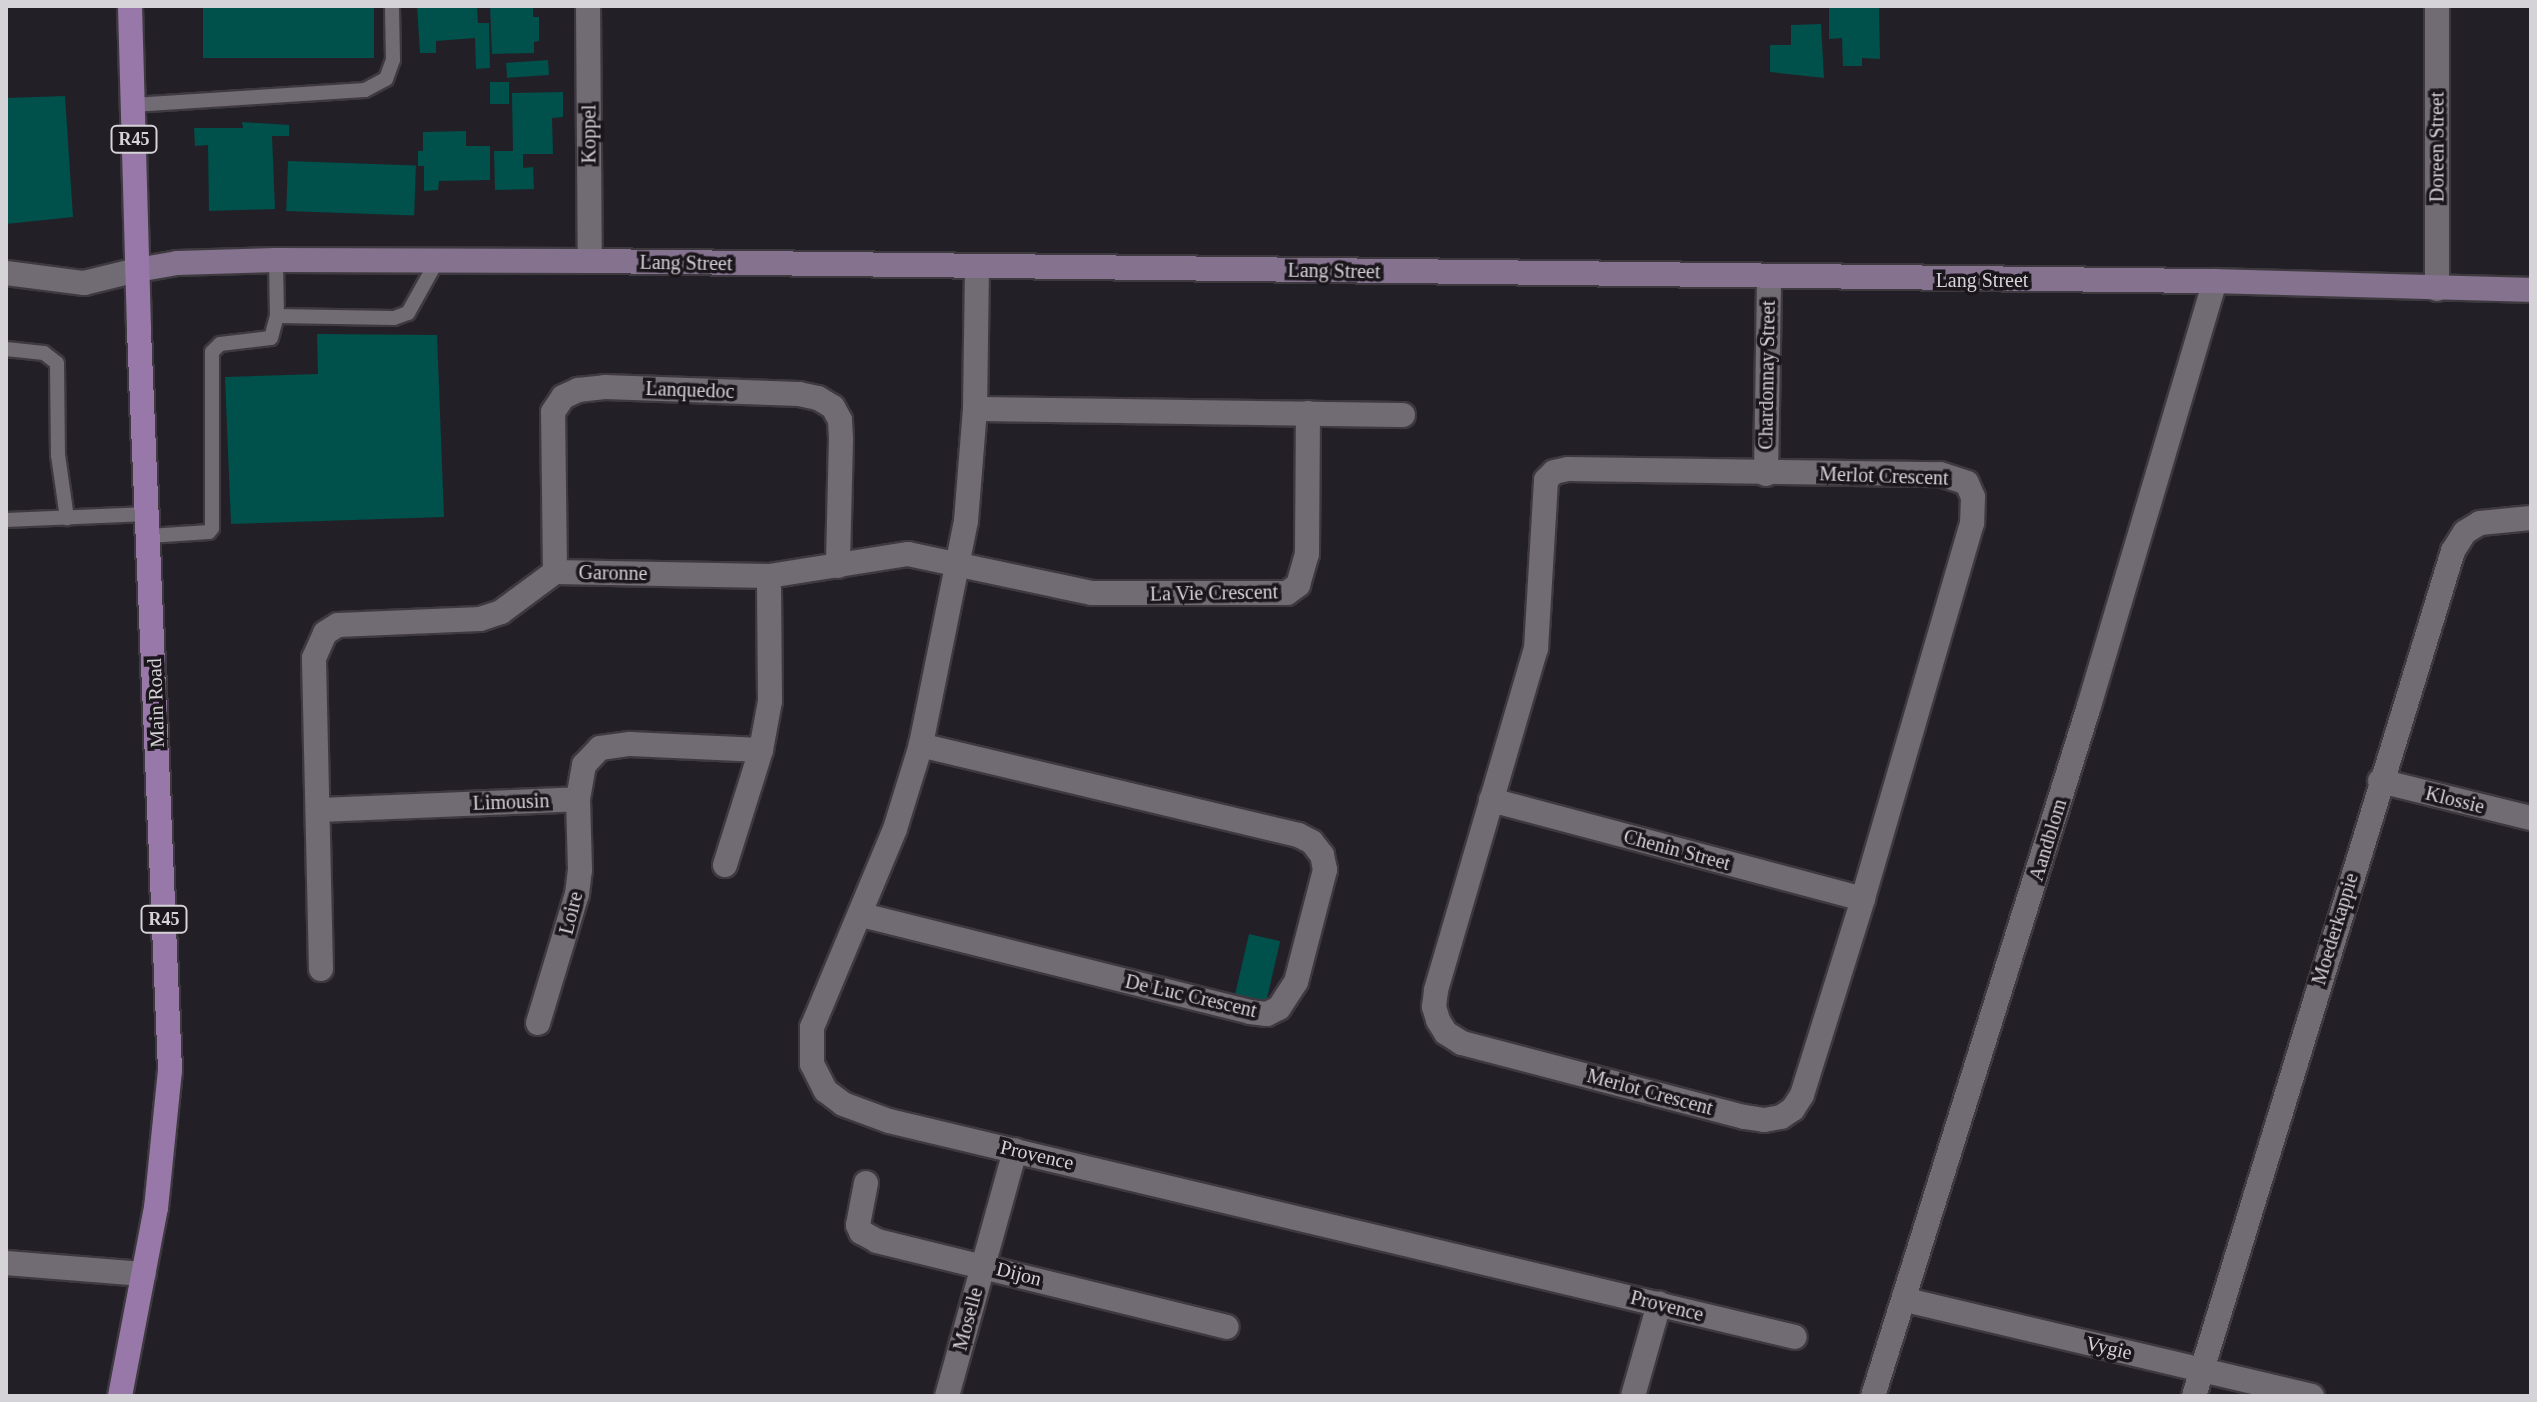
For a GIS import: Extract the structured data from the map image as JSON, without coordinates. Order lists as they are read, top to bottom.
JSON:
{
  "streets": {
    "main road": ["R45", "Main Road"],
    "street": [
      "Koppel",
      "Doreen Street",
      "Lang Street",
      "Chardonnay Street",
      "Lanquedoc",
      "Merlot Crescent",
      "Garonne",
      "La Vie Crescent",
      "Klossie",
      "Limousin",
      "Aandblom",
      "Chenin Street",
      "Loire",
      "Moederkappie",
      "De Luc Crescent",
      "Provence",
      "Dijon",
      "Moselle",
      "Vygie"
    ]
  },
  "crossings": [
    ["Koppel", "Lang Street"],
    ["Doreen Street", "Lang Street"],
    ["Lang Street", "Chardonnay Street"],
    ["Lang Street", "Main Road"],
    ["Lang Street", "Aandblom"],
    ["Chardonnay Street", "Merlot Crescent"],
    ["Lanquedoc", "Garonne"],
    ["Merlot Crescent", "Chenin Street"],
    ["Garonne", "La Vie Crescent"],
    ["Garonne", "Limousin"],
    ["Garonne", "Provence"],
    ["La Vie Crescent", "Provence"],
    ["Klossie", "Moederkappie"],
    ["Limousin", "Loire"],
    ["Aandblom", "Vygie"],
    ["Moederkappie", "Vygie"],
    ["De Luc Crescent", "Provence"],
    ["Provence", "Moselle"],
    ["Dijon", "Moselle"]
  ]
}
